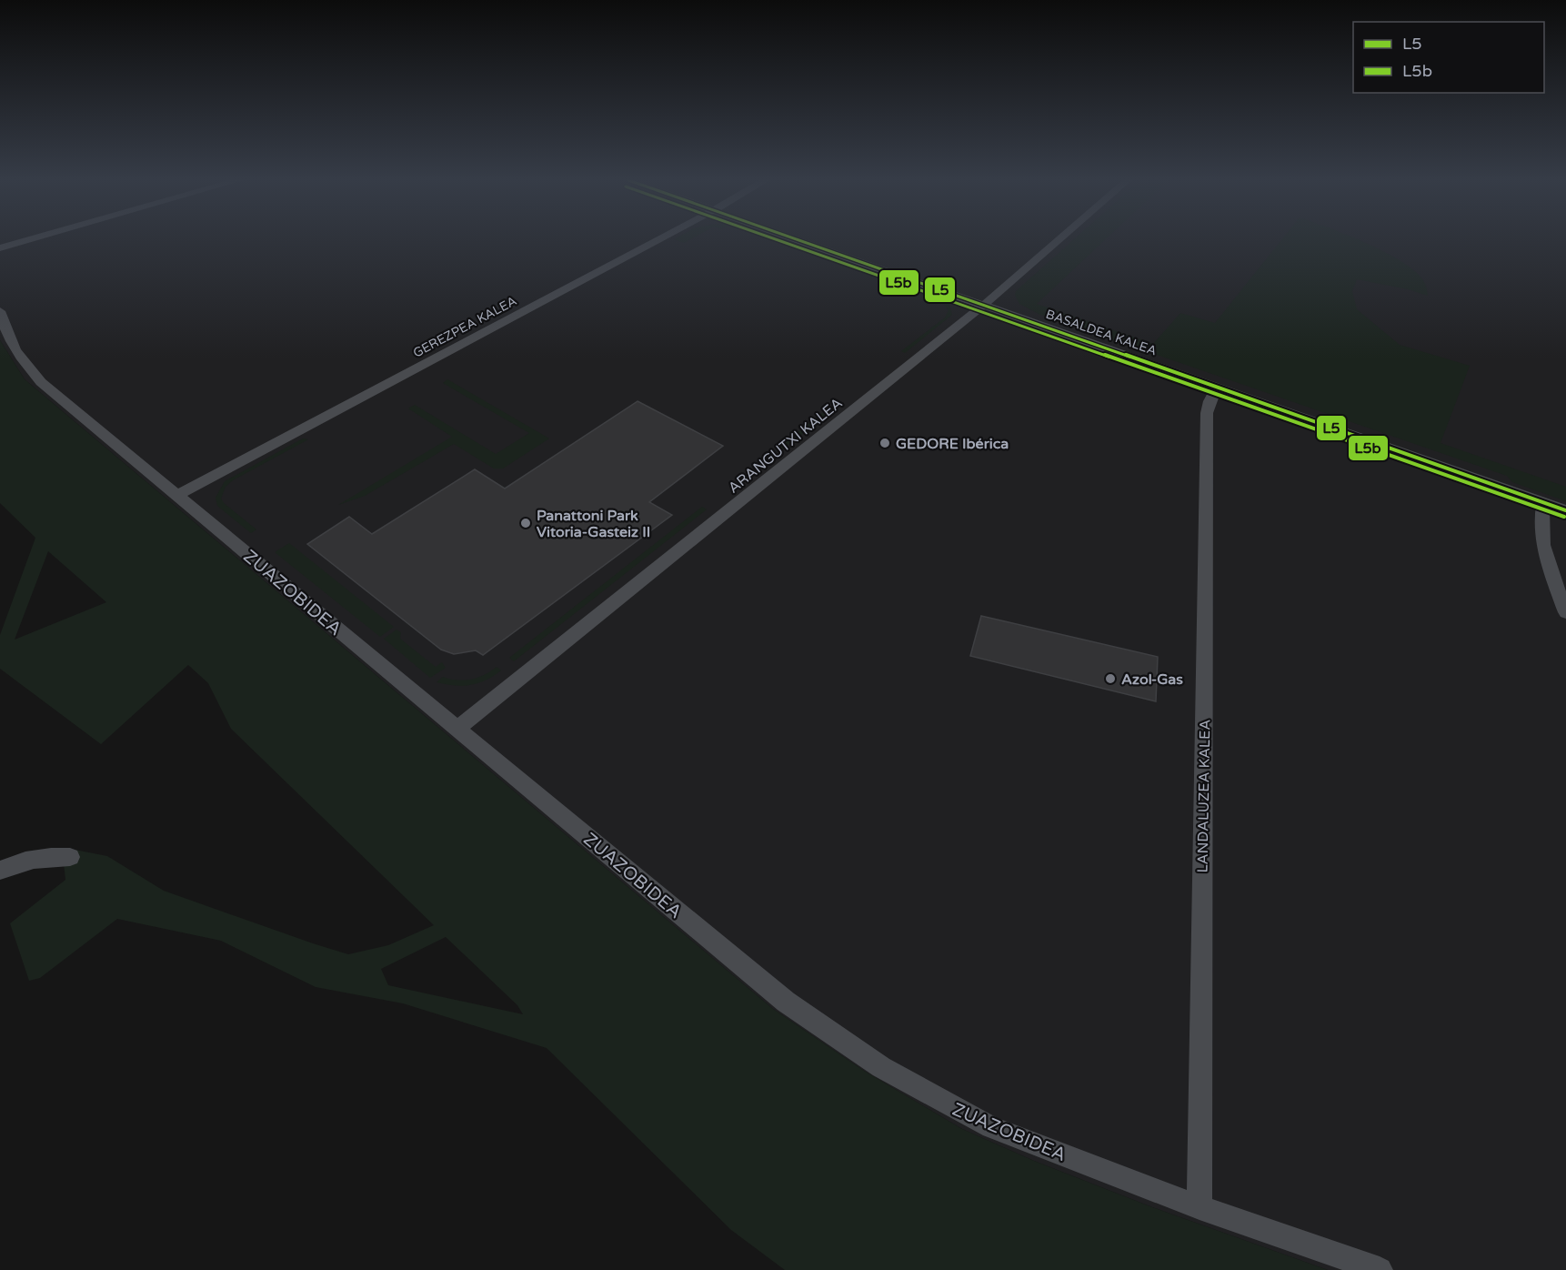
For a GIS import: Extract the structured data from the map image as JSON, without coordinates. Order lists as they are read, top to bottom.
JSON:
{
  "streets": {
    "street": [
      "GEREZPEA KALEA",
      "BASALDEA KALEA",
      "ARANGUTXI KALEA",
      "ZUAZOBIDEA",
      "LANDALUZEA KALEA"
    ]
  },
  "crossings": [
    ["GEREZPEA KALEA", "ZUAZOBIDEA"],
    ["BASALDEA KALEA", "ARANGUTXI KALEA"],
    ["BASALDEA KALEA", "LANDALUZEA KALEA"],
    ["ARANGUTXI KALEA", "ZUAZOBIDEA"],
    ["ZUAZOBIDEA", "LANDALUZEA KALEA"]
  ],
  "places": ["GEDORE Ibérica", "Panattoni Park Vitoria-Gasteiz II", "Azol-Gas"],
  "lines": ["transit line L5", "transit line L5b"],
  "legend": ["L5", "L5b"]
}
